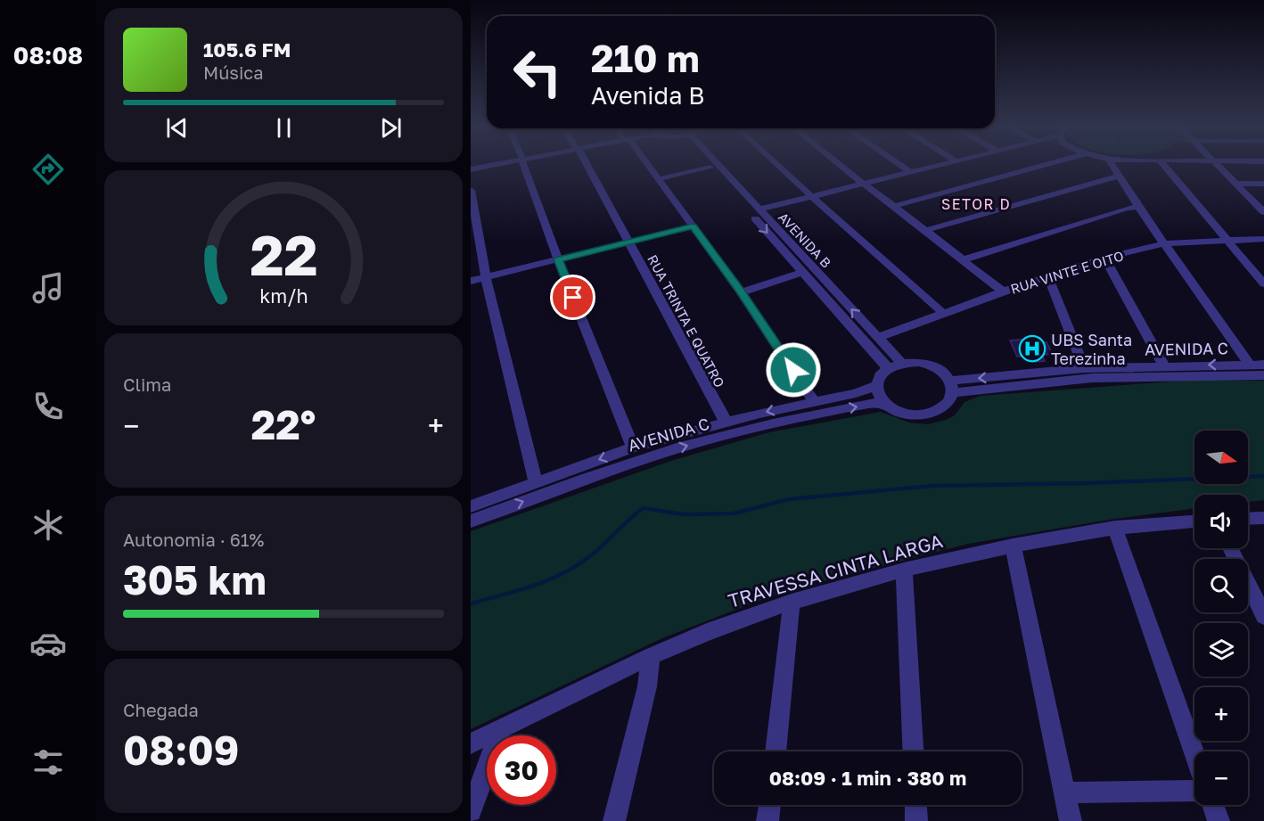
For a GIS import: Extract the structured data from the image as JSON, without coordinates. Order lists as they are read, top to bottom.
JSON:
{
  "streets": {
    "street": [
      "AVENIDA B",
      "RUA VINTE E OITO",
      "RUA TRINTA E QUATRO",
      "AVENIDA C",
      "TRAVESSA CINTA LARGA"
    ]
  },
  "crossings": [
    ["AVENIDA B", "RUA VINTE E OITO"],
    ["AVENIDA B", "AVENIDA C"],
    ["RUA TRINTA E QUATRO", "AVENIDA C"]
  ],
  "districts": ["SETOR D"],
  "places": {
    "hospital": ["UBS Santa Terezinha"]
  },
  "north": "right",
  "page": {
    "tabs": "08:08",
    "turn": ["210 m", "Avenida B"],
    "song": ["105.6 FM", "Música"],
    "tile": [
      "Clima",
      ["Autonomia · 61%", "305 km"],
      ["Chegada", "08:09"]
    ],
    "heat": ["−", "22°", "+"],
    "map_buttons": ["+", "−"],
    "limit": "30",
    "trip": "08:09 · 1 min · 380 m",
    "gauge": ["22", "km/h"]
  }
}
